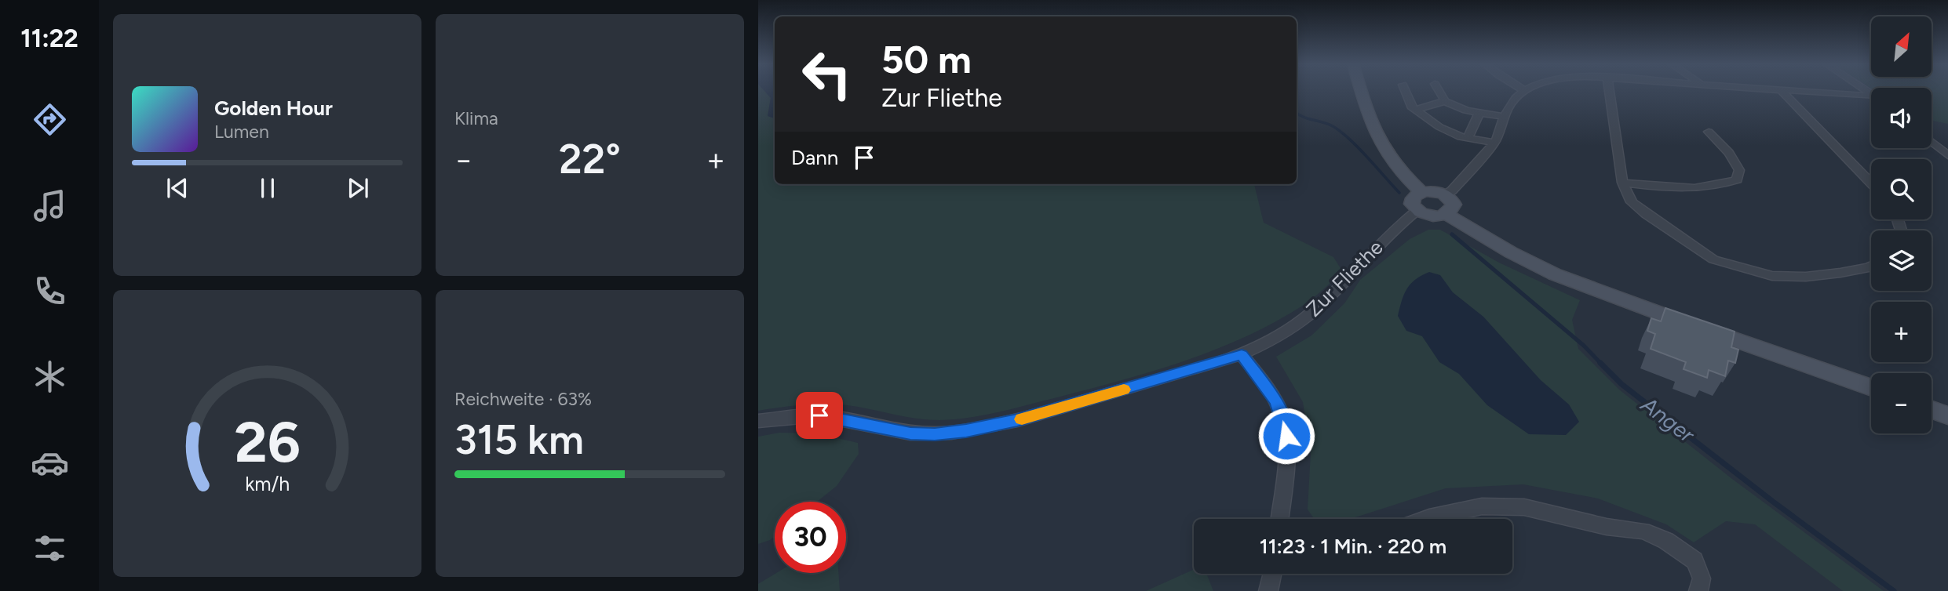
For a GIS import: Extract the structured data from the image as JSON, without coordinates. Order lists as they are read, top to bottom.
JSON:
{
  "streets": {
    "street": ["Zur Fliethe"]
  },
  "water": ["Anger"],
  "north": "top right",
  "page": {
    "tabs": "11:22",
    "tile": [
      "Klima",
      ["Reichweite · 63%", "315 km"]
    ],
    "map_buttons": ["+", "−"],
    "turn": ["50 m", "Zur Fliethe"],
    "song": ["Golden Hour", "Lumen"],
    "then": "Dann",
    "heat": ["−", "22°", "+"],
    "limit": "30",
    "trip": "11:23 · 1 Min. · 220 m",
    "gauge": ["26", "km/h"]
  }
}
